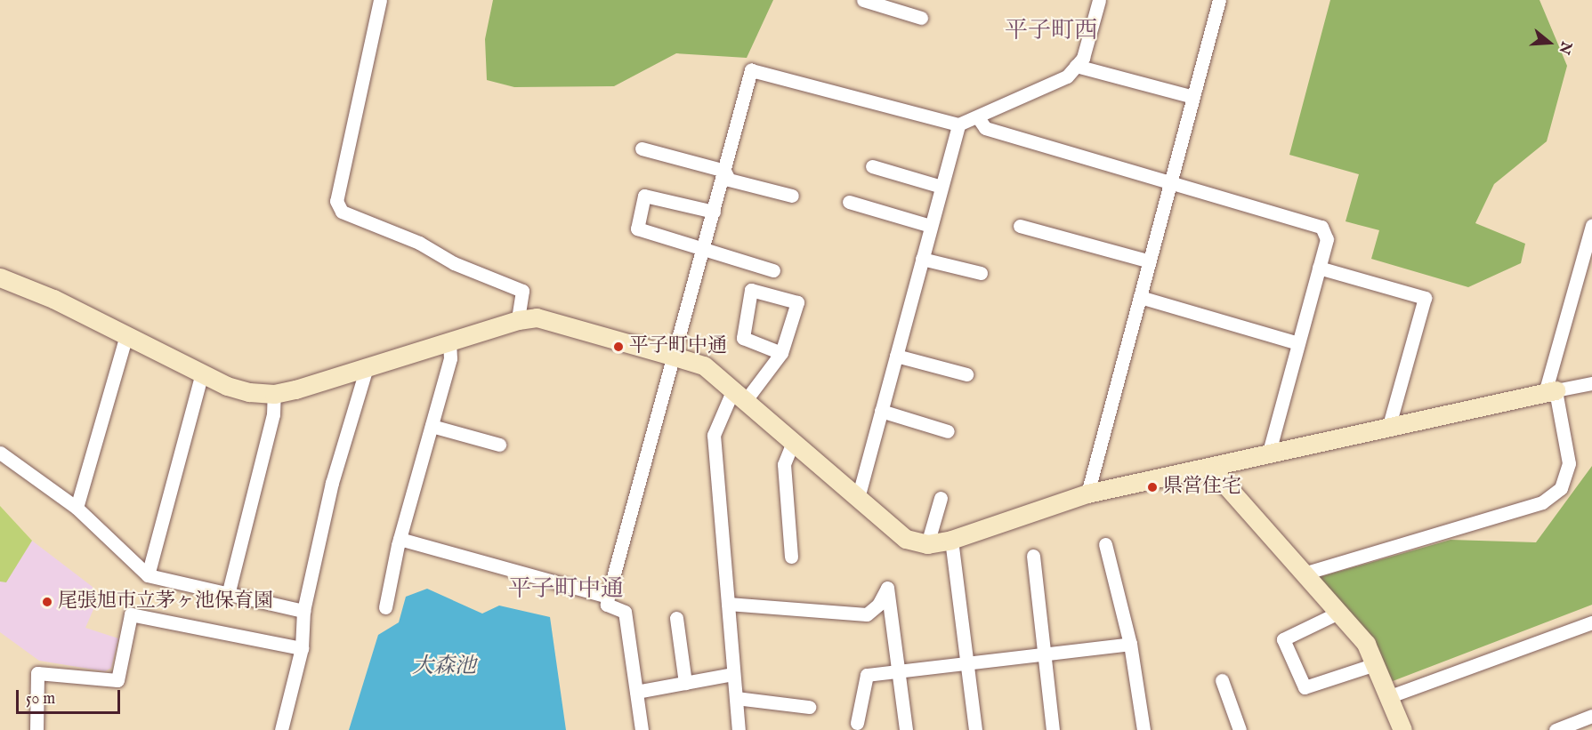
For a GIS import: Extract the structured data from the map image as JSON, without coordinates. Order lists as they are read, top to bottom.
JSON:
{
  "districts": ["平子町西", "平子町中通"],
  "water": ["大森池"],
  "places": ["平子町中通", "県営住宅", "尾張旭市立茅ヶ池保育園"],
  "scale_bar": "50 m",
  "north": "right"
}
